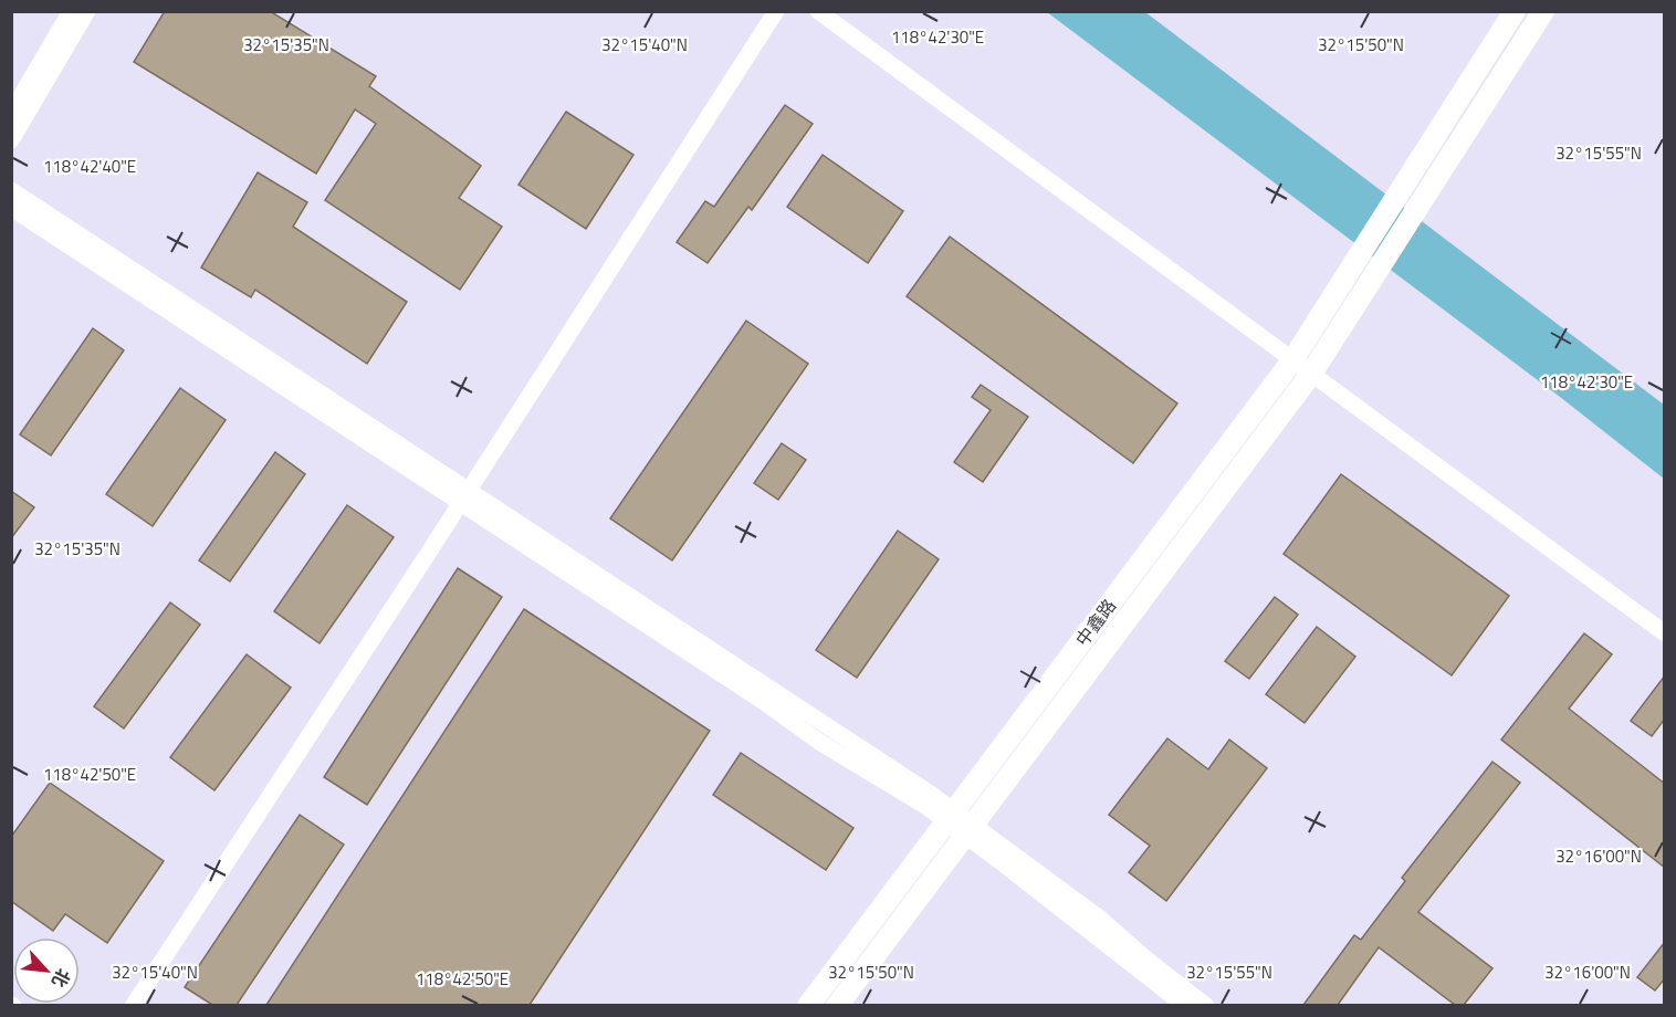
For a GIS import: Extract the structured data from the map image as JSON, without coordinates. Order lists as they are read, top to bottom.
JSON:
{
  "streets": {
    "main road": ["中鑫路"]
  },
  "north": "bottom right",
  "coordinates": [
    "118°42'30\"E",
    "32°15'35\"N",
    "32°15'40\"N",
    "32°15'50\"N",
    "32°15'55\"N",
    "118°42'40\"E",
    "118°42'50\"E",
    "32°16'00\"N"
  ]
}
